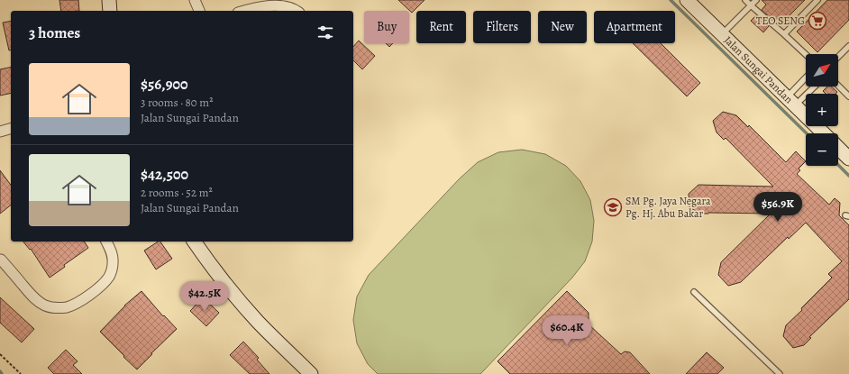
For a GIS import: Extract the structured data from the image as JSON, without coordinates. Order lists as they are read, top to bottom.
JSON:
{
  "streets": {
    "street": ["Jalan Sungai Pandan"]
  },
  "places": {
    "supermarket": ["TEO SENG"],
    "school or university": ["SM Pg. Jaya Negara Pg. Hj. Abu Bakar"]
  },
  "north": "top right",
  "page": {
    "chip": [
      "Buy",
      "Rent",
      "Filters",
      "New",
      "Apartment"
    ],
    "heading": "3 homes",
    "map_buttons": ["+", "−"],
    "list": [
      {
        "name": "$56,900",
        "note": "3 rooms · 80 m² · Jalan Sungai Pandan"
      },
      {
        "name": "$42,500",
        "note": "2 rooms · 52 m² · Jalan Sungai Pandan"
      }
    ],
    "price": ["$56.9K", "$42.5K", "$60.4K"]
  }
}
